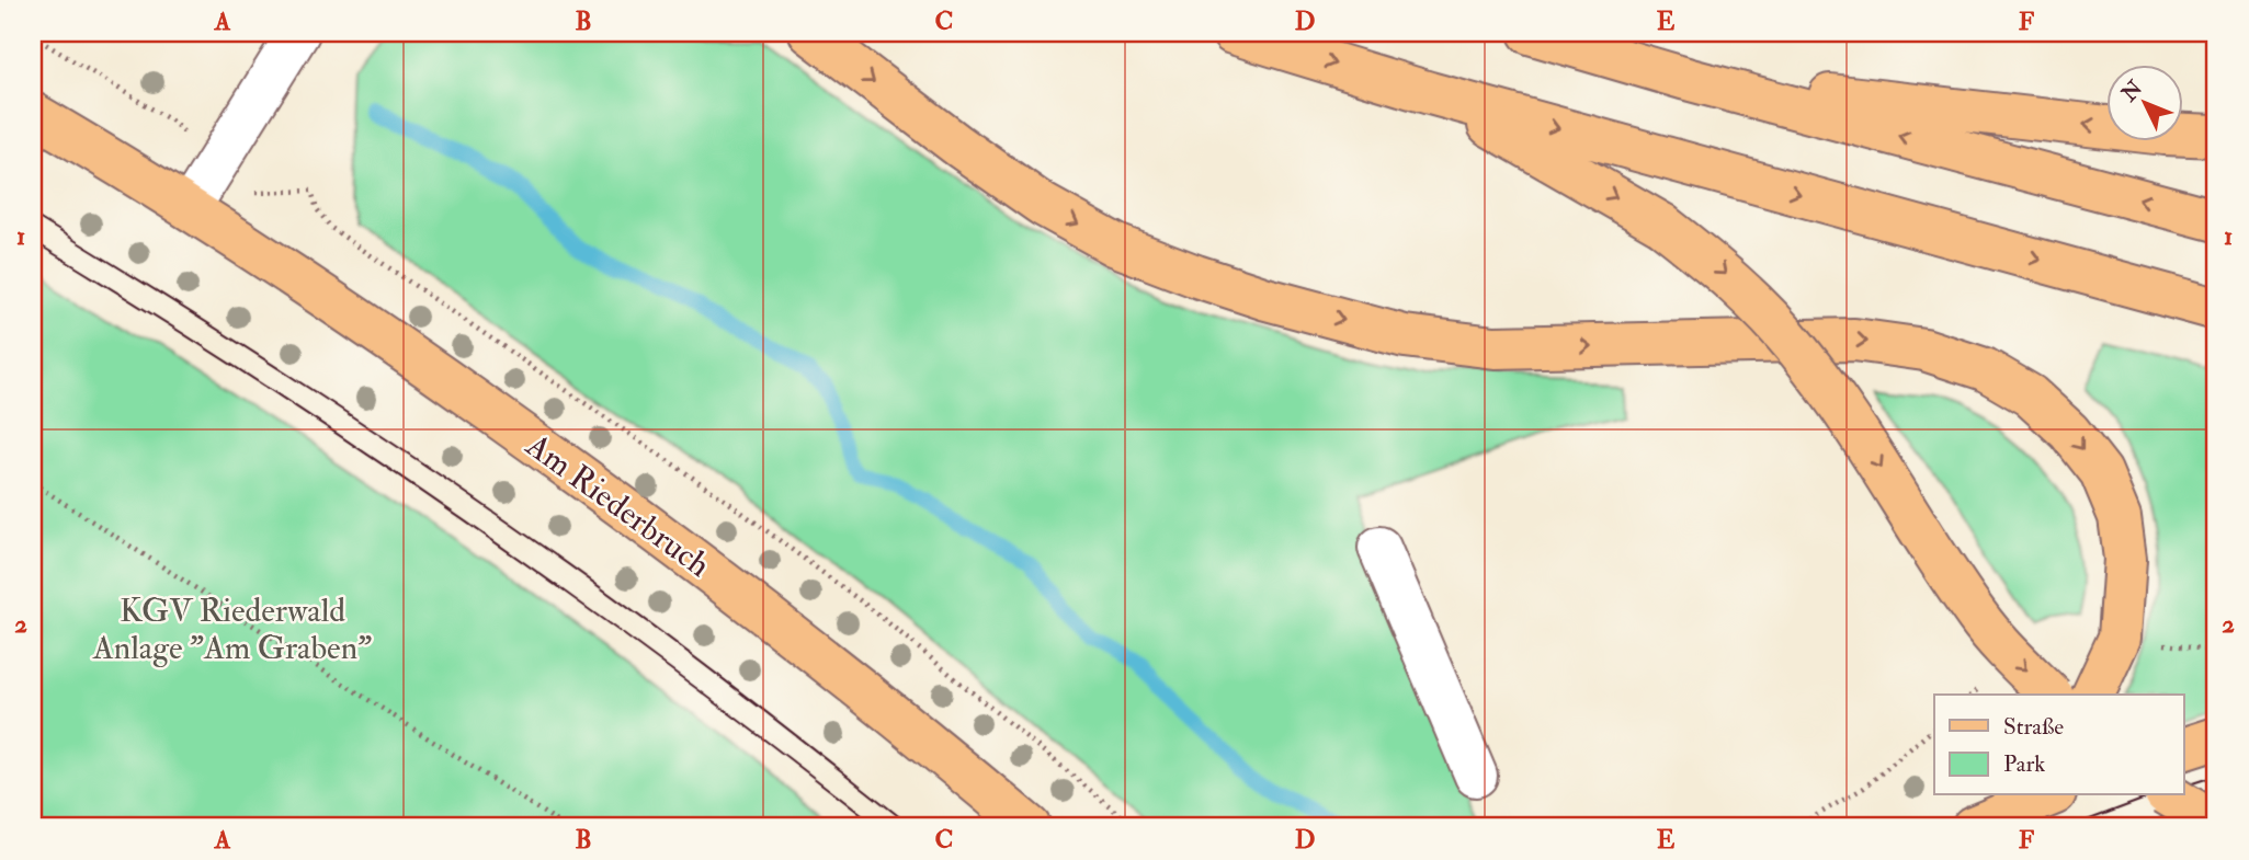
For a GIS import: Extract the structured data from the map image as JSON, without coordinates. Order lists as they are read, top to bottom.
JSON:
{
  "streets": {
    "main road": ["Am Riederbruch"]
  },
  "parks": ["KGV Riederwald Anlage \"Am Graben\""],
  "legend": ["Straße", "Park"],
  "north": "top left",
  "grid": {
    "columns": [
      "A",
      "B",
      "C",
      "D",
      "E",
      "F"
    ],
    "rows": ["1", "2"]
  }
}
